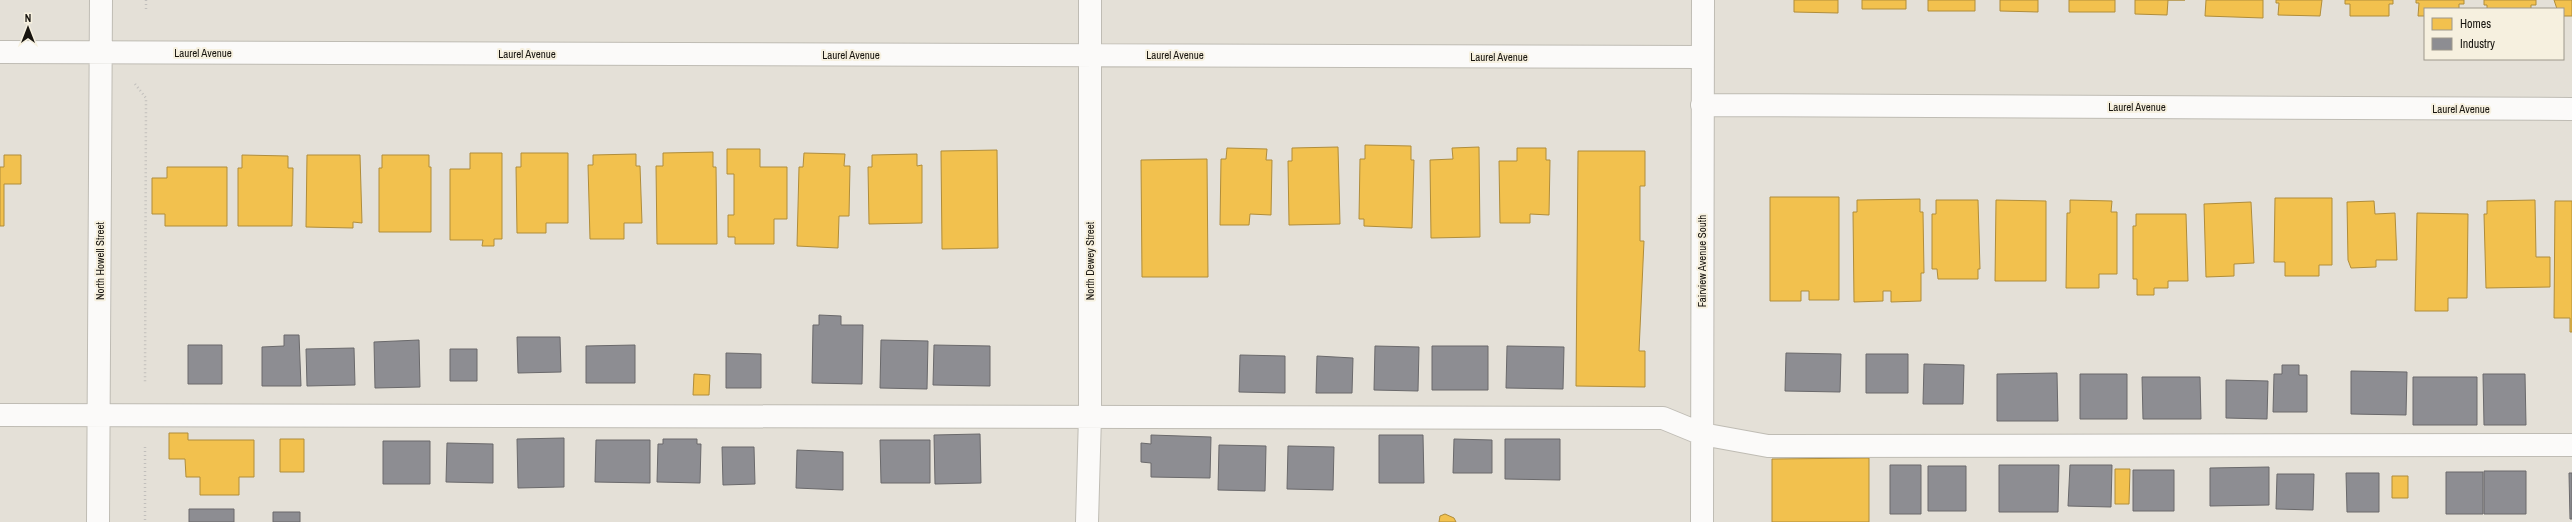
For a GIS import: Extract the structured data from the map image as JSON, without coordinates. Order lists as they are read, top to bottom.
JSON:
{
  "streets": {
    "street": [
      "Laurel Avenue",
      "North Howell Street",
      "North Dewey Street",
      "Fairview Avenue South"
    ]
  },
  "crossings": [
    ["Laurel Avenue", "North Howell Street"],
    ["Laurel Avenue", "North Dewey Street"],
    ["Laurel Avenue", "Fairview Avenue South"]
  ],
  "legend": ["Homes", "Industry"],
  "north": "top"
}
